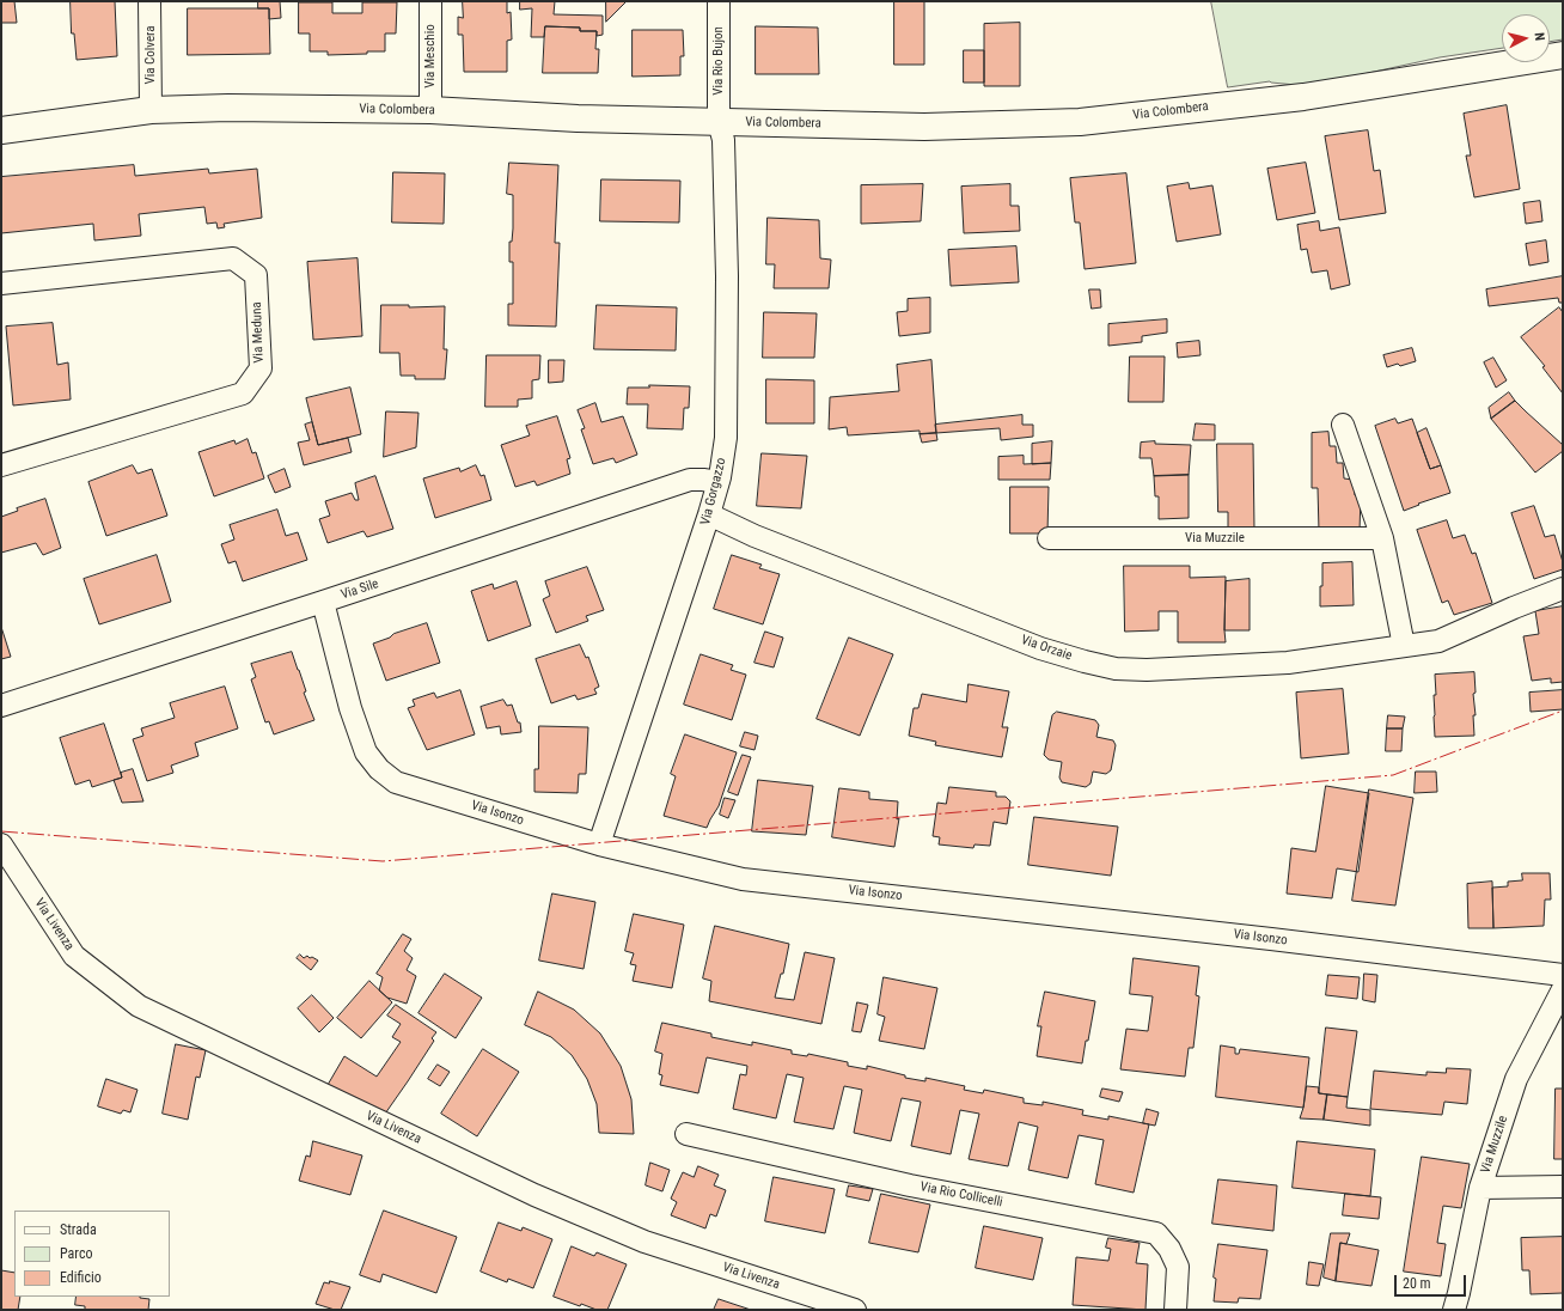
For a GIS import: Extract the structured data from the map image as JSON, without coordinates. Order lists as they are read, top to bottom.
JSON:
{
  "streets": {
    "street": [
      "Via Colvera",
      "Via Meschio",
      "Via Rio Bujon",
      "Via Colombera",
      "Via Meduna",
      "Via Gorgazzo",
      "Via Muzzile",
      "Via Sile",
      "Via Orzaie",
      "Via Isonzo",
      "Via Livenza",
      "Via Rio Collicelli"
    ]
  },
  "crossings": [
    ["Via Colvera", "Via Colombera"],
    ["Via Meschio", "Via Colombera"],
    ["Via Rio Bujon", "Via Colombera"],
    ["Via Rio Bujon", "Via Gorgazzo"],
    ["Via Colombera", "Via Gorgazzo"],
    ["Via Gorgazzo", "Via Sile"],
    ["Via Gorgazzo", "Via Orzaie"],
    ["Via Gorgazzo", "Via Isonzo"],
    ["Via Sile", "Via Isonzo"]
  ],
  "legend": ["Strada", "Parco", "Edificio"],
  "scale_bar": "20 m",
  "north": "right"
}
